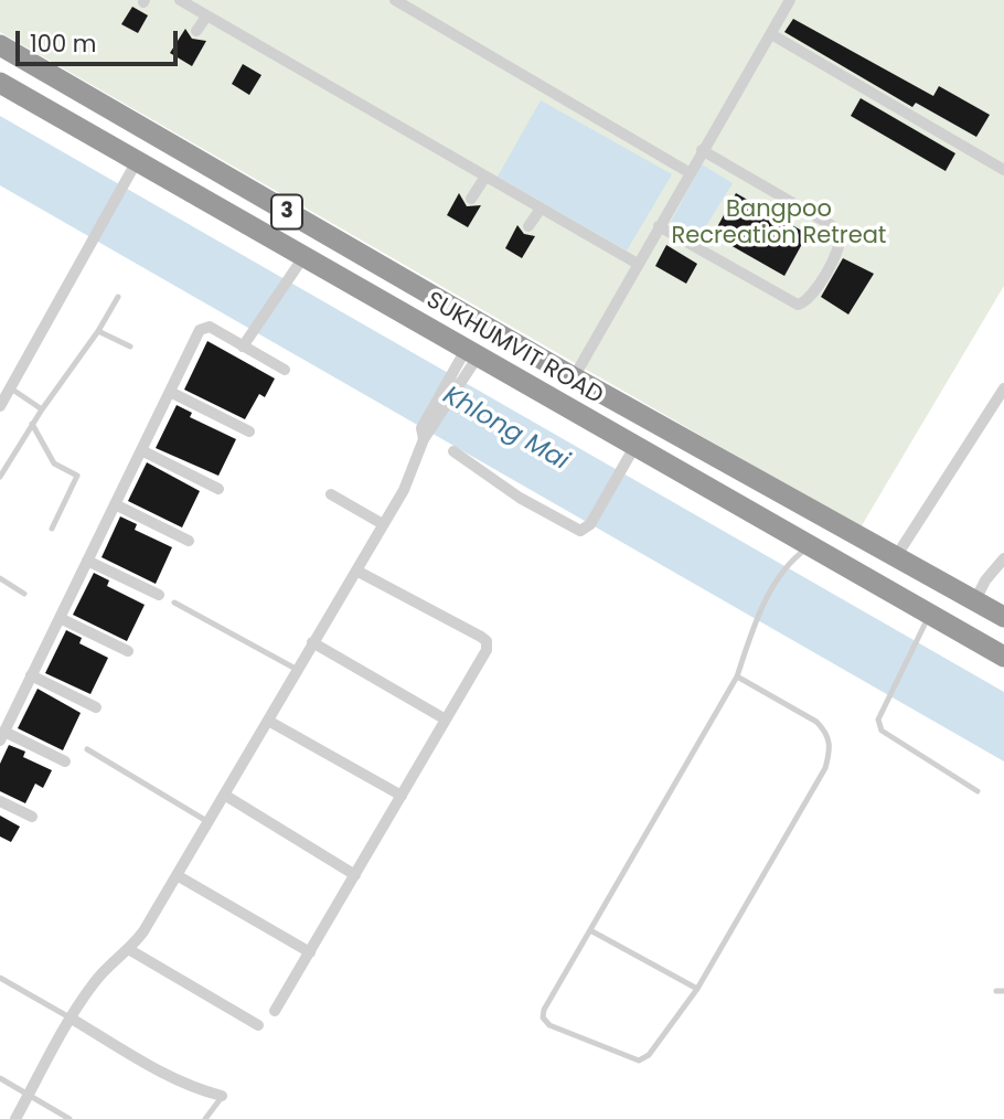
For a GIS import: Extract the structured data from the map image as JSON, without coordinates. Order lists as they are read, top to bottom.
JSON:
{
  "streets": {
    "highway": ["3", "SUKHUMVIT ROAD"]
  },
  "water": ["Khlong Mai"],
  "parks": ["Bangpoo Recreation Retreat"],
  "scale_bar": "100 m"
}
